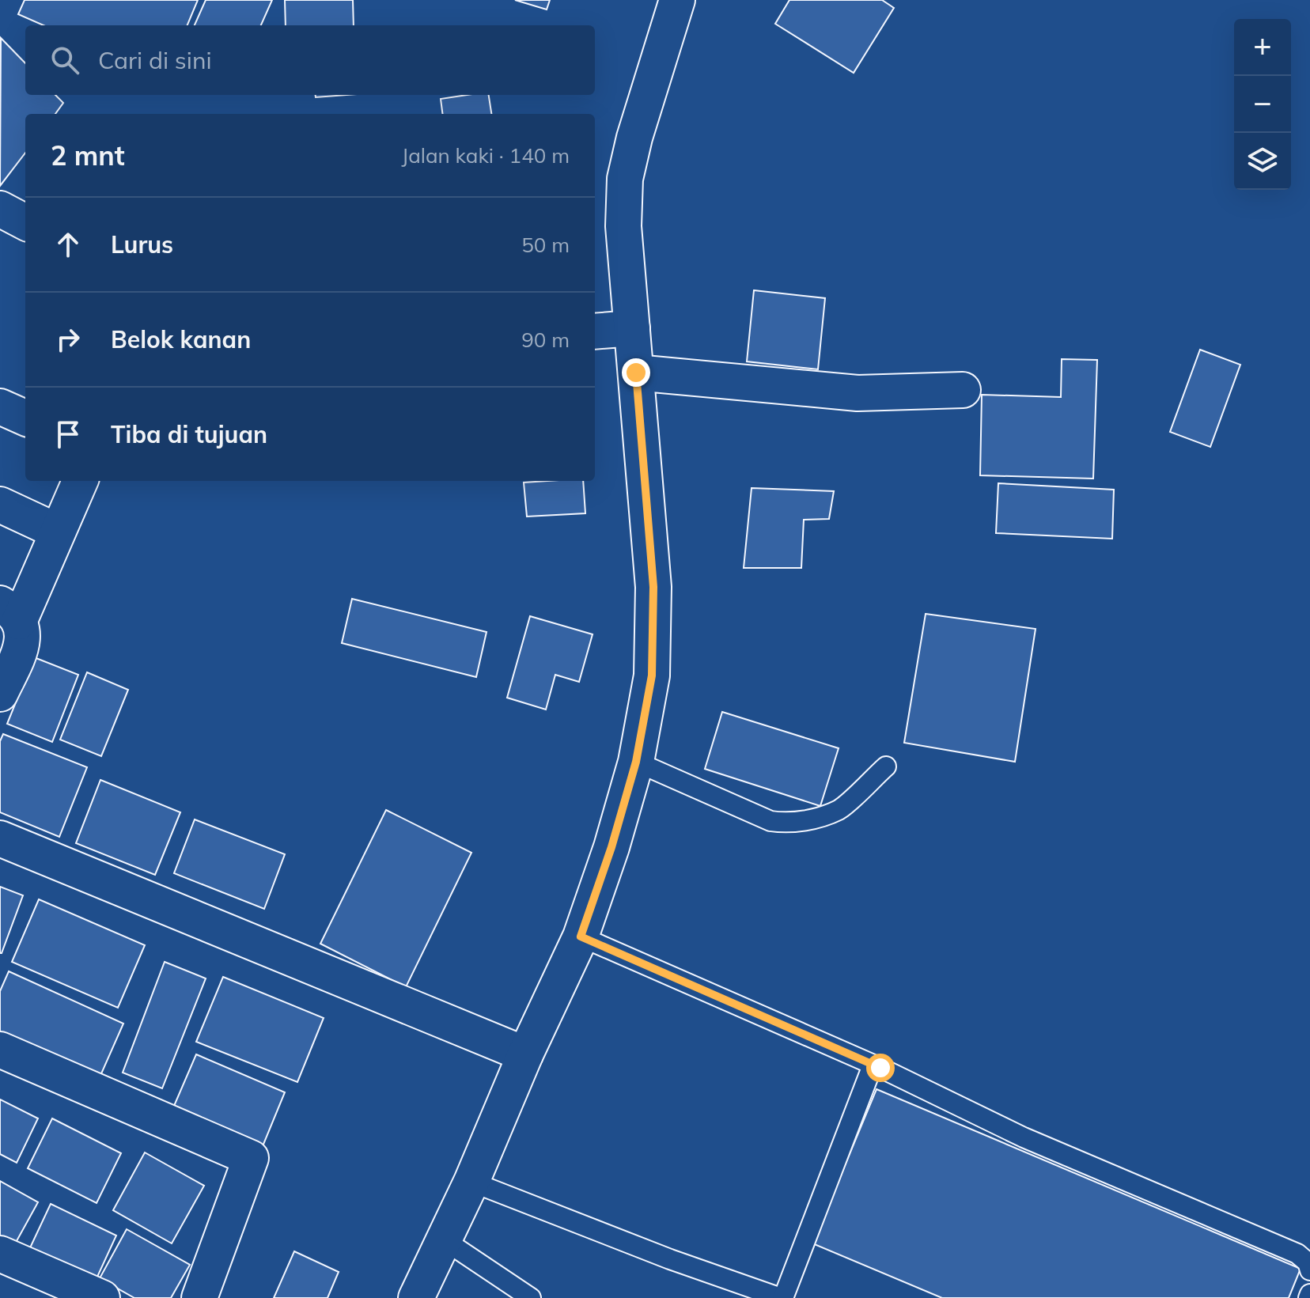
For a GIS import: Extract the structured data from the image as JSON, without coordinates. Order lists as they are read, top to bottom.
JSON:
{
  "page": {
    "map_buttons": ["+", "−"],
    "search": "Cari di sini",
    "heading": ["2 mnt", "Jalan kaki · 140 m"],
    "list": [
      ["Lurus", "50 m"],
      ["Belok kanan", "90 m"],
      "Tiba di tujuan"
    ]
  }
}
